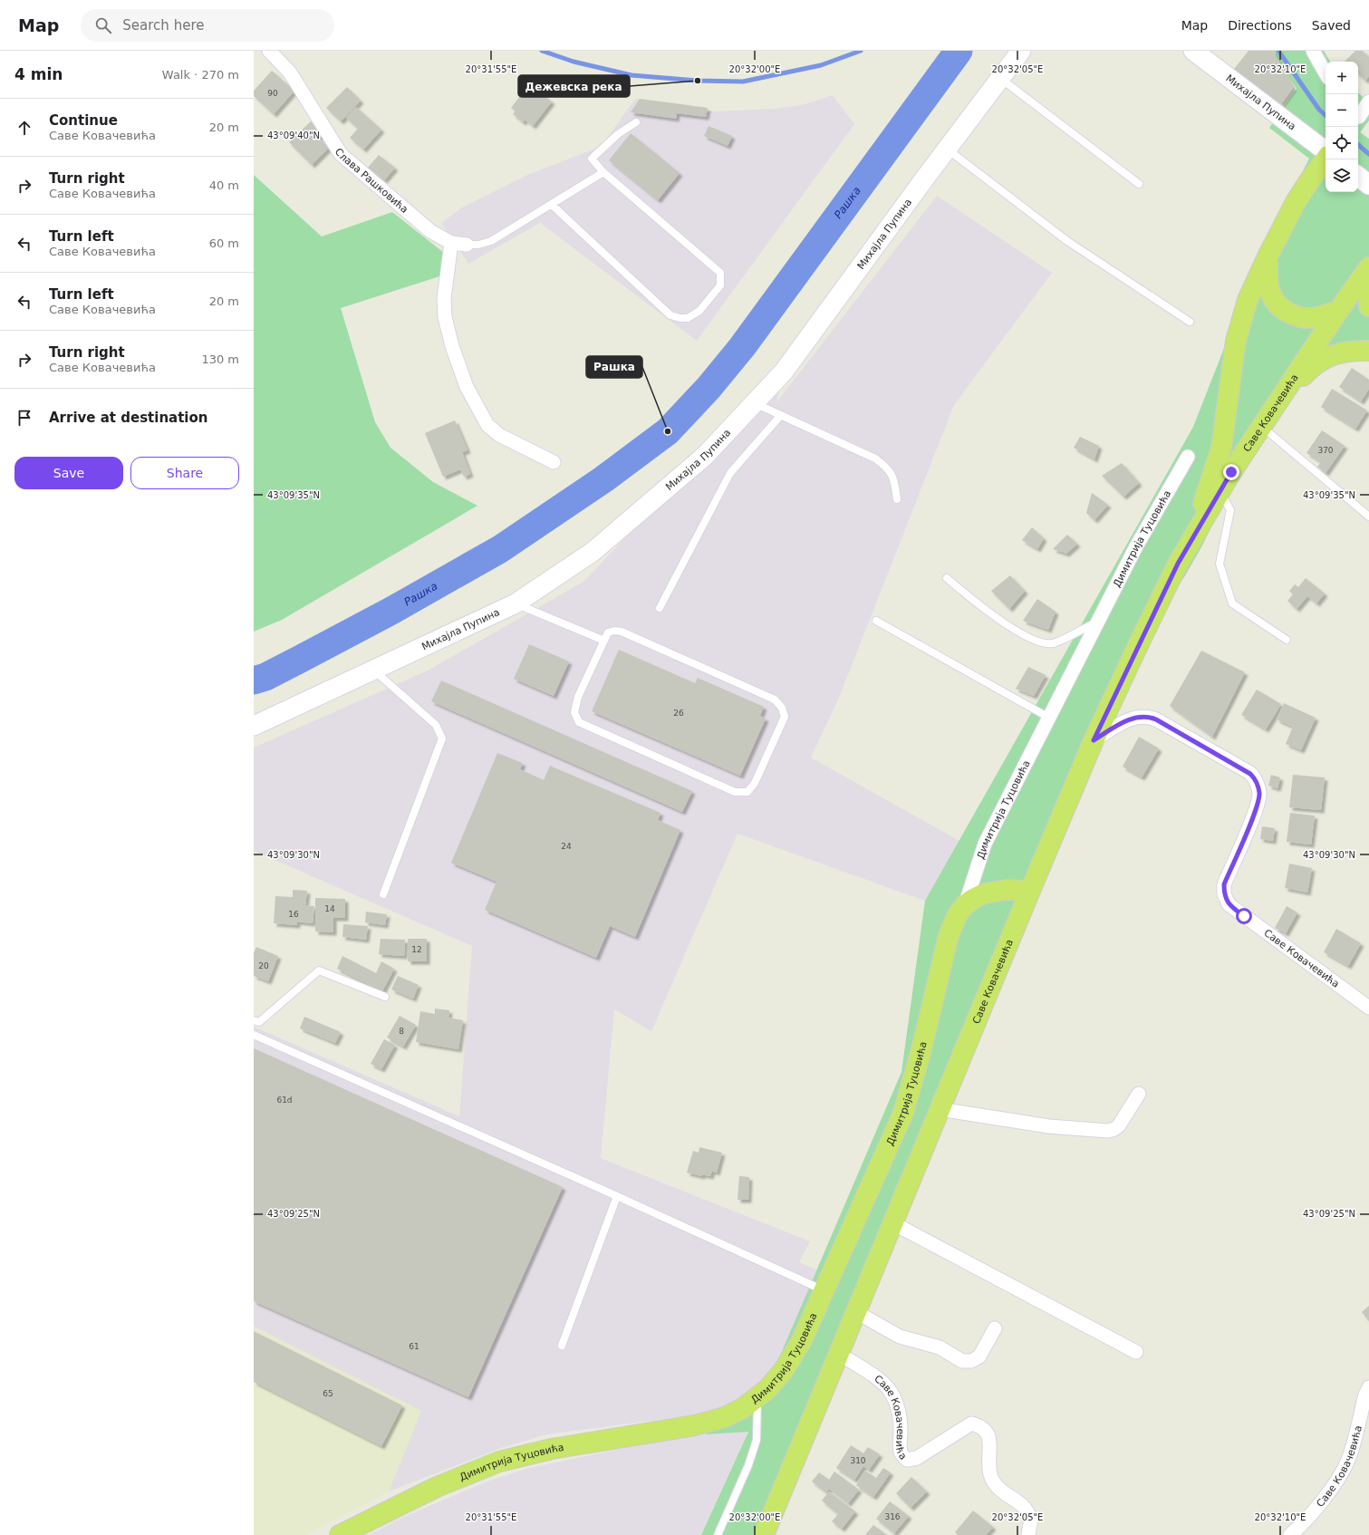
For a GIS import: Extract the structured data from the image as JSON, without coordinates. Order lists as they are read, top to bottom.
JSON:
{
  "streets": {
    "main road": ["Саве Ковачевића", "Димитрија Туцовића"],
    "street": ["Михајла Пупина", "Слава Рашковића"]
  },
  "crossings": [
    ["Саве Ковачевића", "Димитрија Туцовића"]
  ],
  "water": ["Рашка"],
  "places": ["Дежевска река", "Рашка"],
  "house_numbers": [
    "90",
    "370",
    "26",
    "24",
    "14",
    "16",
    "12",
    "20",
    "8",
    "61d",
    "61",
    "65",
    "310",
    "316"
  ],
  "page": {
    "header": "Map",
    "search": "Search here",
    "nav": ["Map", "Directions", "Saved"],
    "heading": ["4 min", "Walk · 270 m"],
    "map_buttons": ["+", "−"],
    "list": [
      ["Continue", "Саве Ковачевића", "20 m"],
      ["Turn right", "Саве Ковачевића", "40 m"],
      ["Turn left", "Саве Ковачевића", "60 m"],
      ["Turn left", "Саве Ковачевића", "20 m"],
      ["Turn right", "Саве Ковачевића", "130 m"],
      "Arrive at destination"
    ],
    "buttons": ["Save", "Share"]
  },
  "coordinates": [
    "20°31'55\"E",
    "20°32'00\"E",
    "20°32'05\"E",
    "20°32'10\"E",
    "43°09'40\"N",
    "43°09'35\"N",
    "43°09'30\"N",
    "43°09'25\"N"
  ]
}
